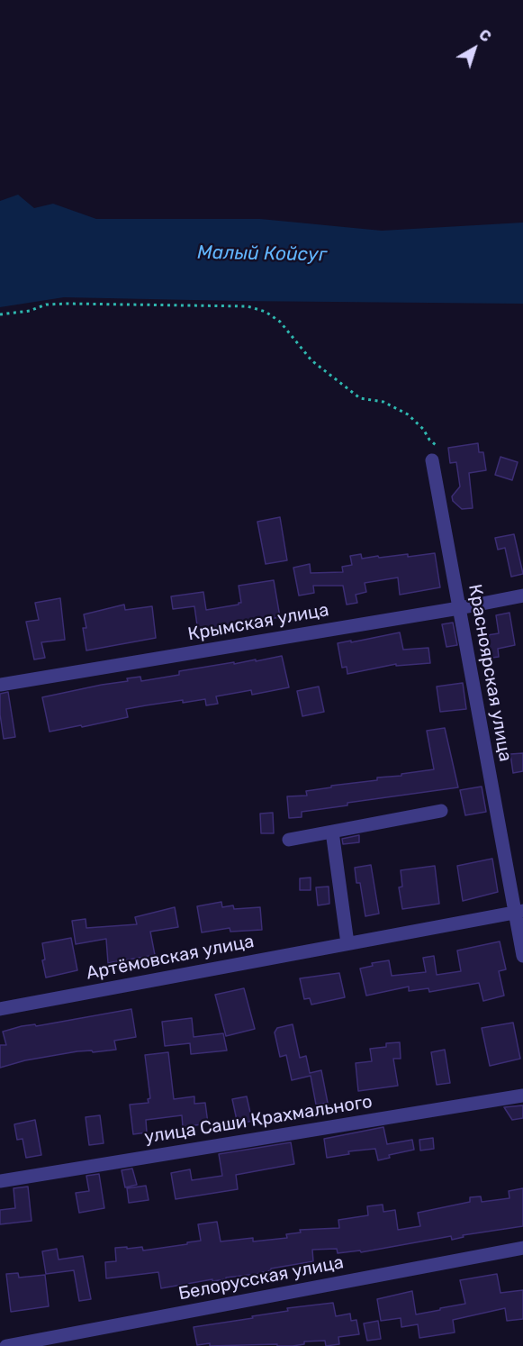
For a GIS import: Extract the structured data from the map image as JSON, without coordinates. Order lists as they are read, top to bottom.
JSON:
{
  "streets": {
    "street": [
      "Крымская улица",
      "Красноярская улица",
      "Артёмовская улица",
      "улица Саши Крахмального",
      "Белорусская улица"
    ]
  },
  "crossings": [
    ["Крымская улица", "Красноярская улица"],
    ["Красноярская улица", "Артёмовская улица"]
  ],
  "water": ["Малый Койсуг"],
  "north": "top right"
}
